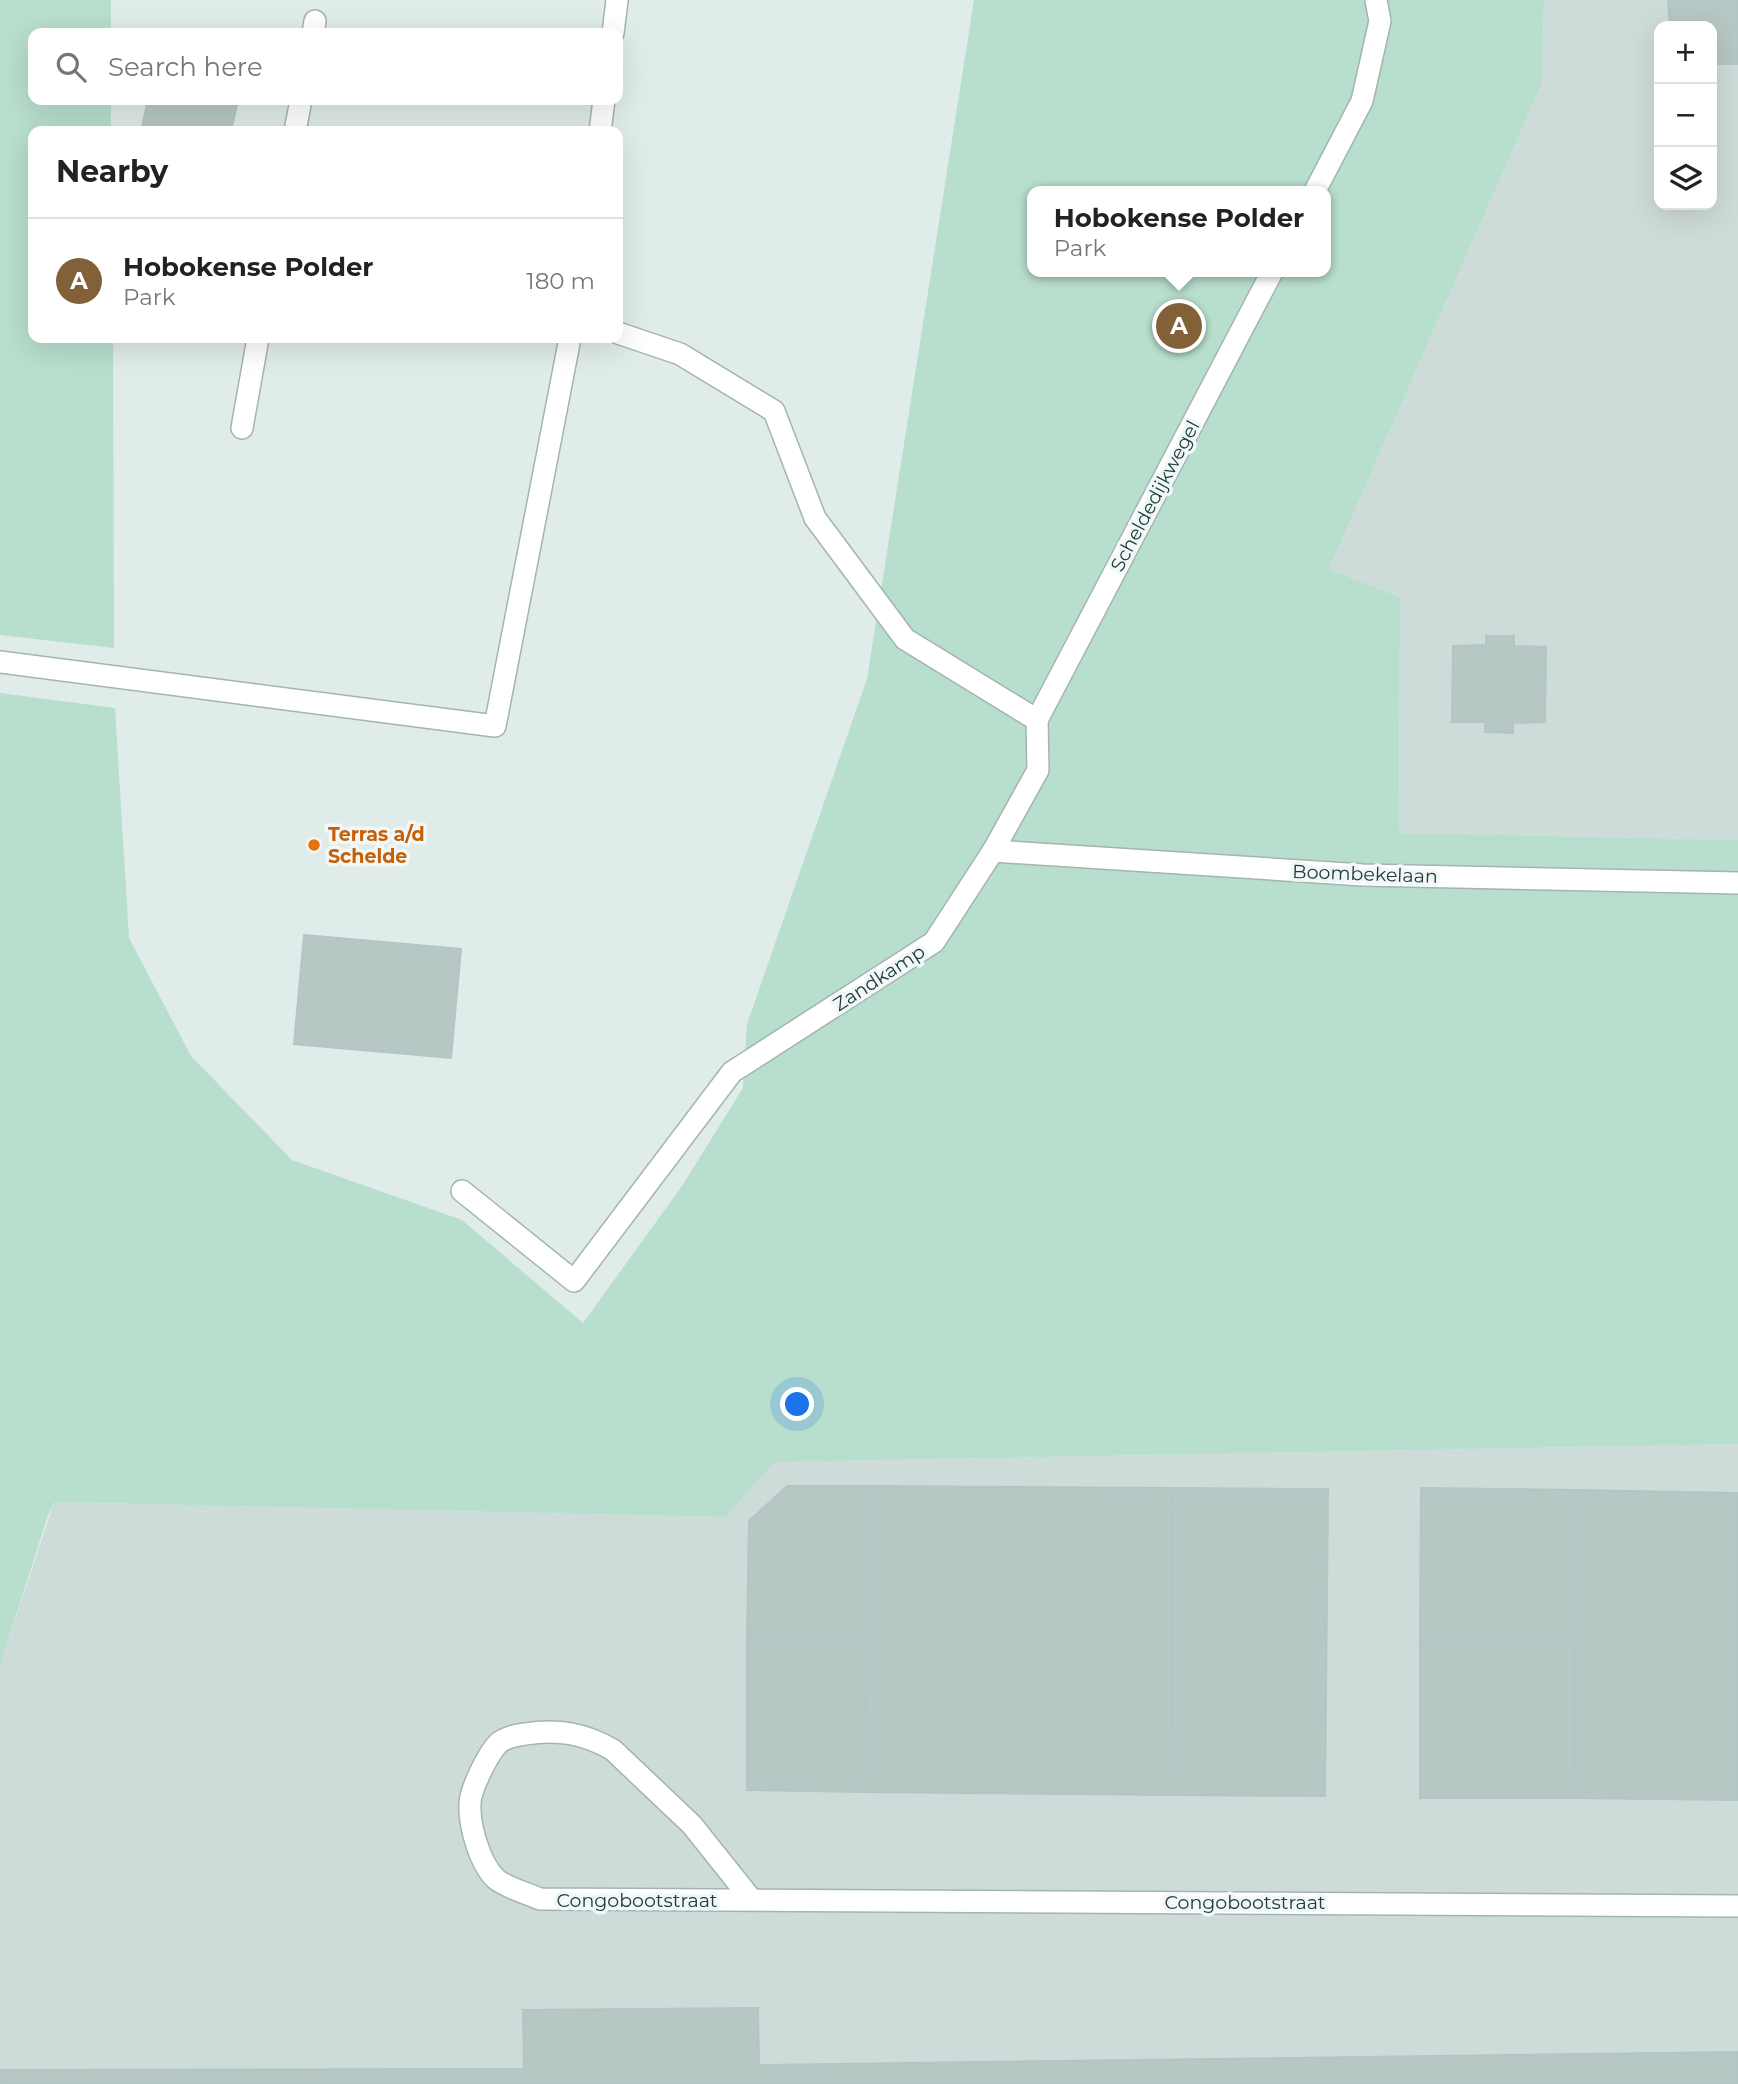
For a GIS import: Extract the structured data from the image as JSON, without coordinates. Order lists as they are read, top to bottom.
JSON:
{
  "streets": {
    "street": [
      "Scheldedijkwegel",
      "Boombekelaan",
      "Zandkamp",
      "Congobootstraat"
    ]
  },
  "crossings": [
    ["Scheldedijkwegel", "Zandkamp"],
    ["Boombekelaan", "Zandkamp"]
  ],
  "places": ["Terras a/d Schelde"],
  "page": {
    "map_buttons": ["+", "−"],
    "search": "Search here",
    "heading": "Nearby",
    "popup": ["Hobokense Polder", "Park"],
    "list": [
      {
        "mark": "A",
        "name": "Hobokense Polder",
        "note": "Park",
        "value": "180 m"
      }
    ],
    "pins": "A"
  }
}
